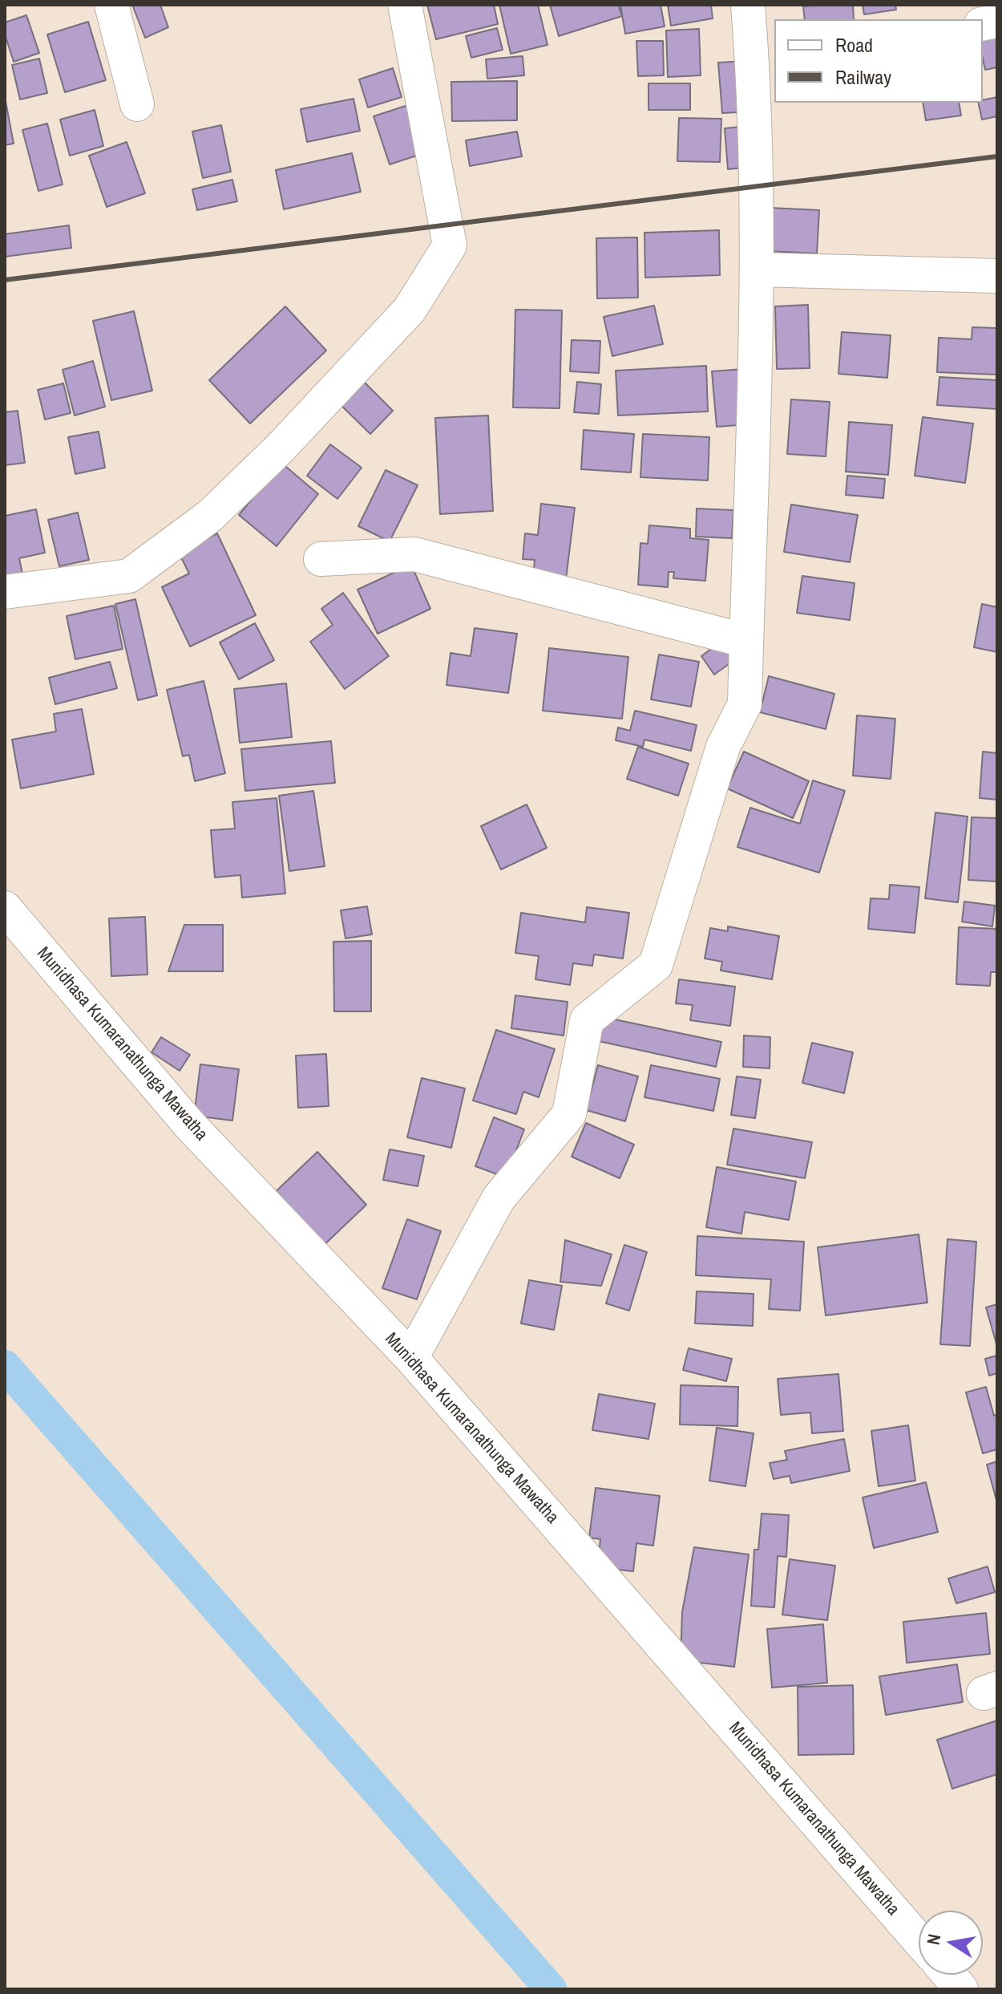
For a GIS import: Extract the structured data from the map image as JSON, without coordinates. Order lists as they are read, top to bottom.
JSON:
{
  "streets": {
    "street": ["Munidhasa Kumaranathunga Mawatha"]
  },
  "legend": ["Road", "Railway"],
  "north": "left"
}
